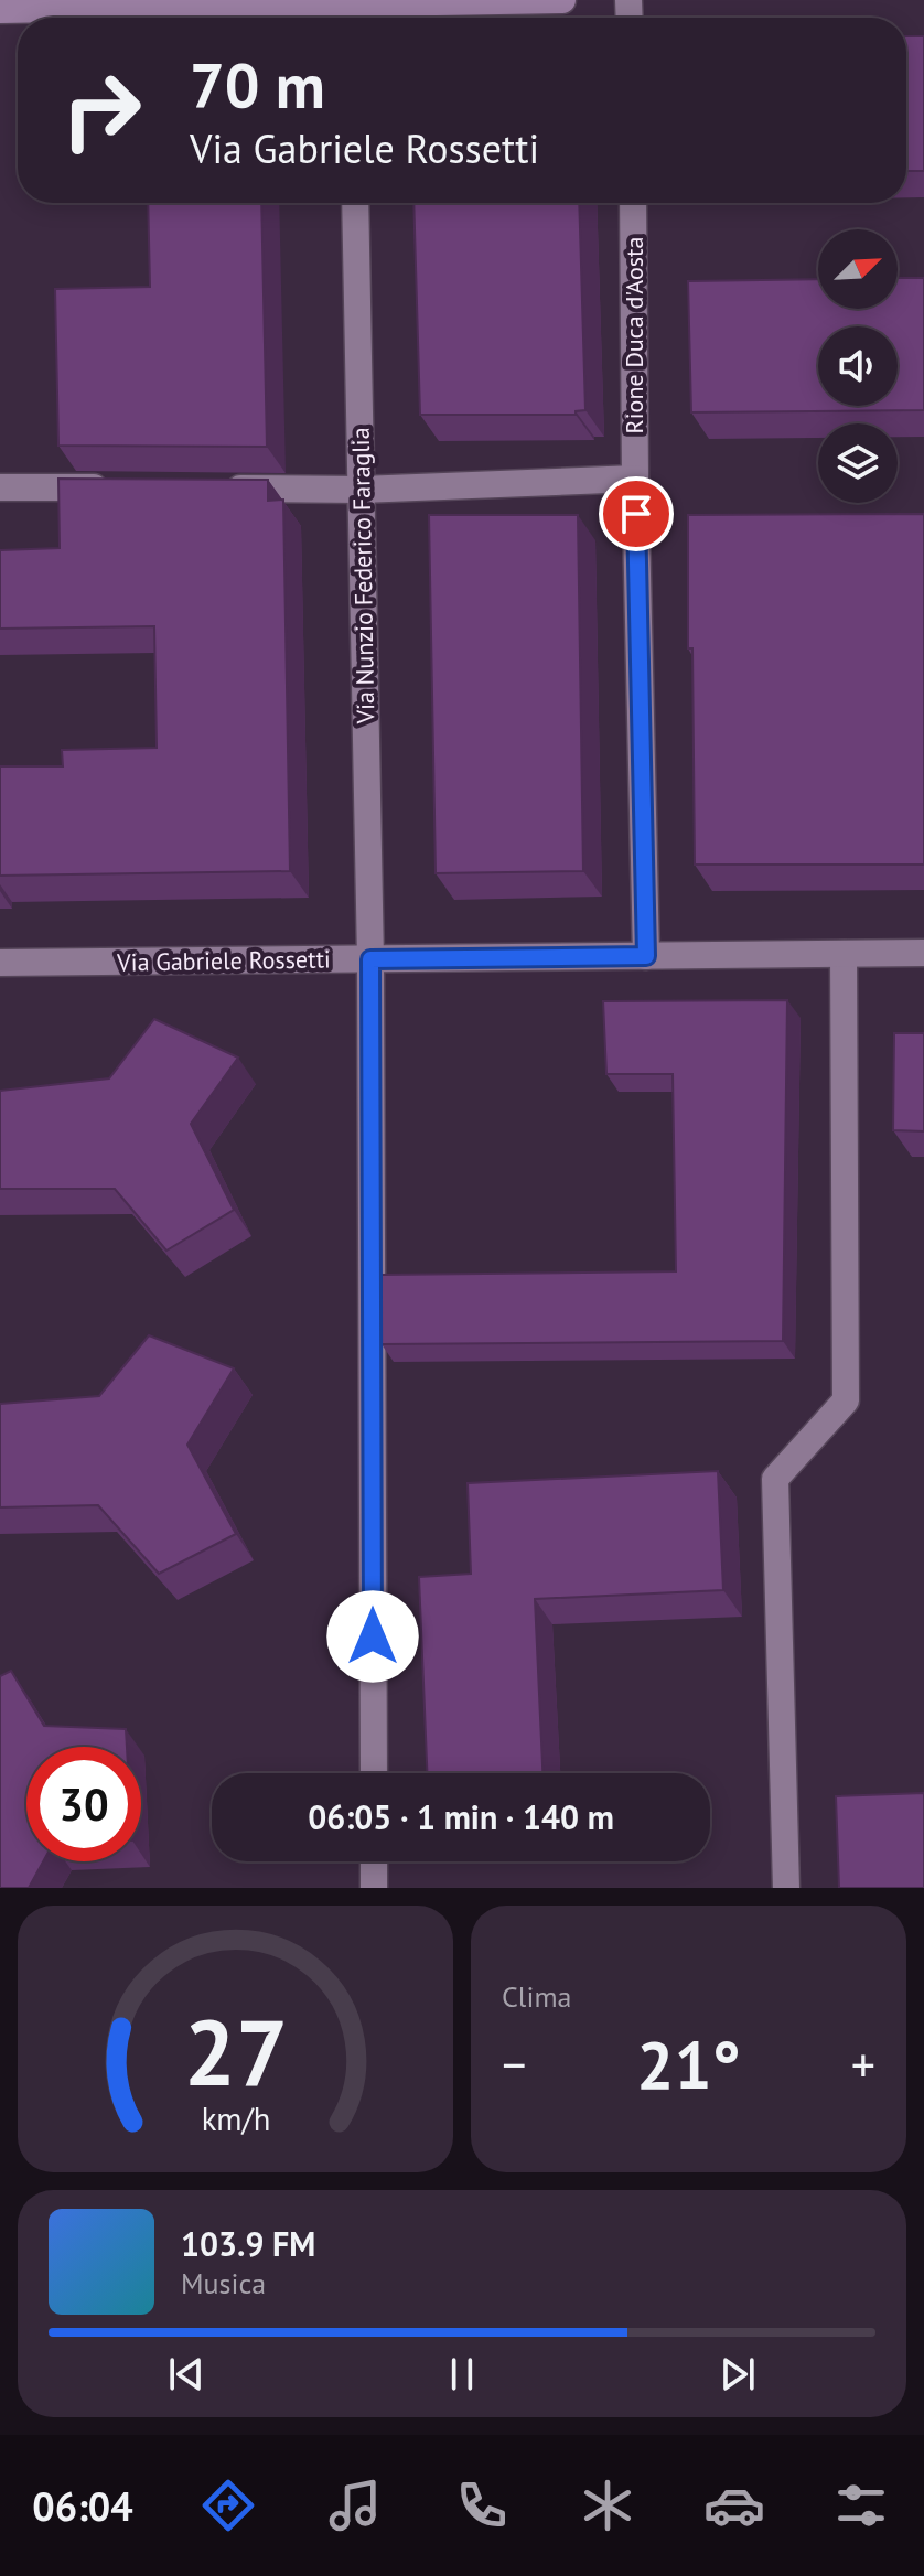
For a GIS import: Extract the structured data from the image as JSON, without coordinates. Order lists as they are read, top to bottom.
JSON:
{
  "streets": {
    "street": ["Rione Duca d'Aosta", "Via Nunzio Federico Faraglia", "Via Gabriele Rossetti"]
  },
  "crossings": [
    ["Rione Duca d'Aosta", "Via Gabriele Rossetti"],
    ["Via Nunzio Federico Faraglia", "Via Gabriele Rossetti"]
  ],
  "north": "top right",
  "page": {
    "turn": ["70 m", "Via Gabriele Rossetti"],
    "limit": "30",
    "trip": "06:05 · 1 min · 140 m",
    "tile": "Clima",
    "heat": ["−", "21°", "+"],
    "song": ["103.9 FM", "Musica"],
    "tabs": "06:04",
    "gauge": ["27", "km/h"]
  }
}
